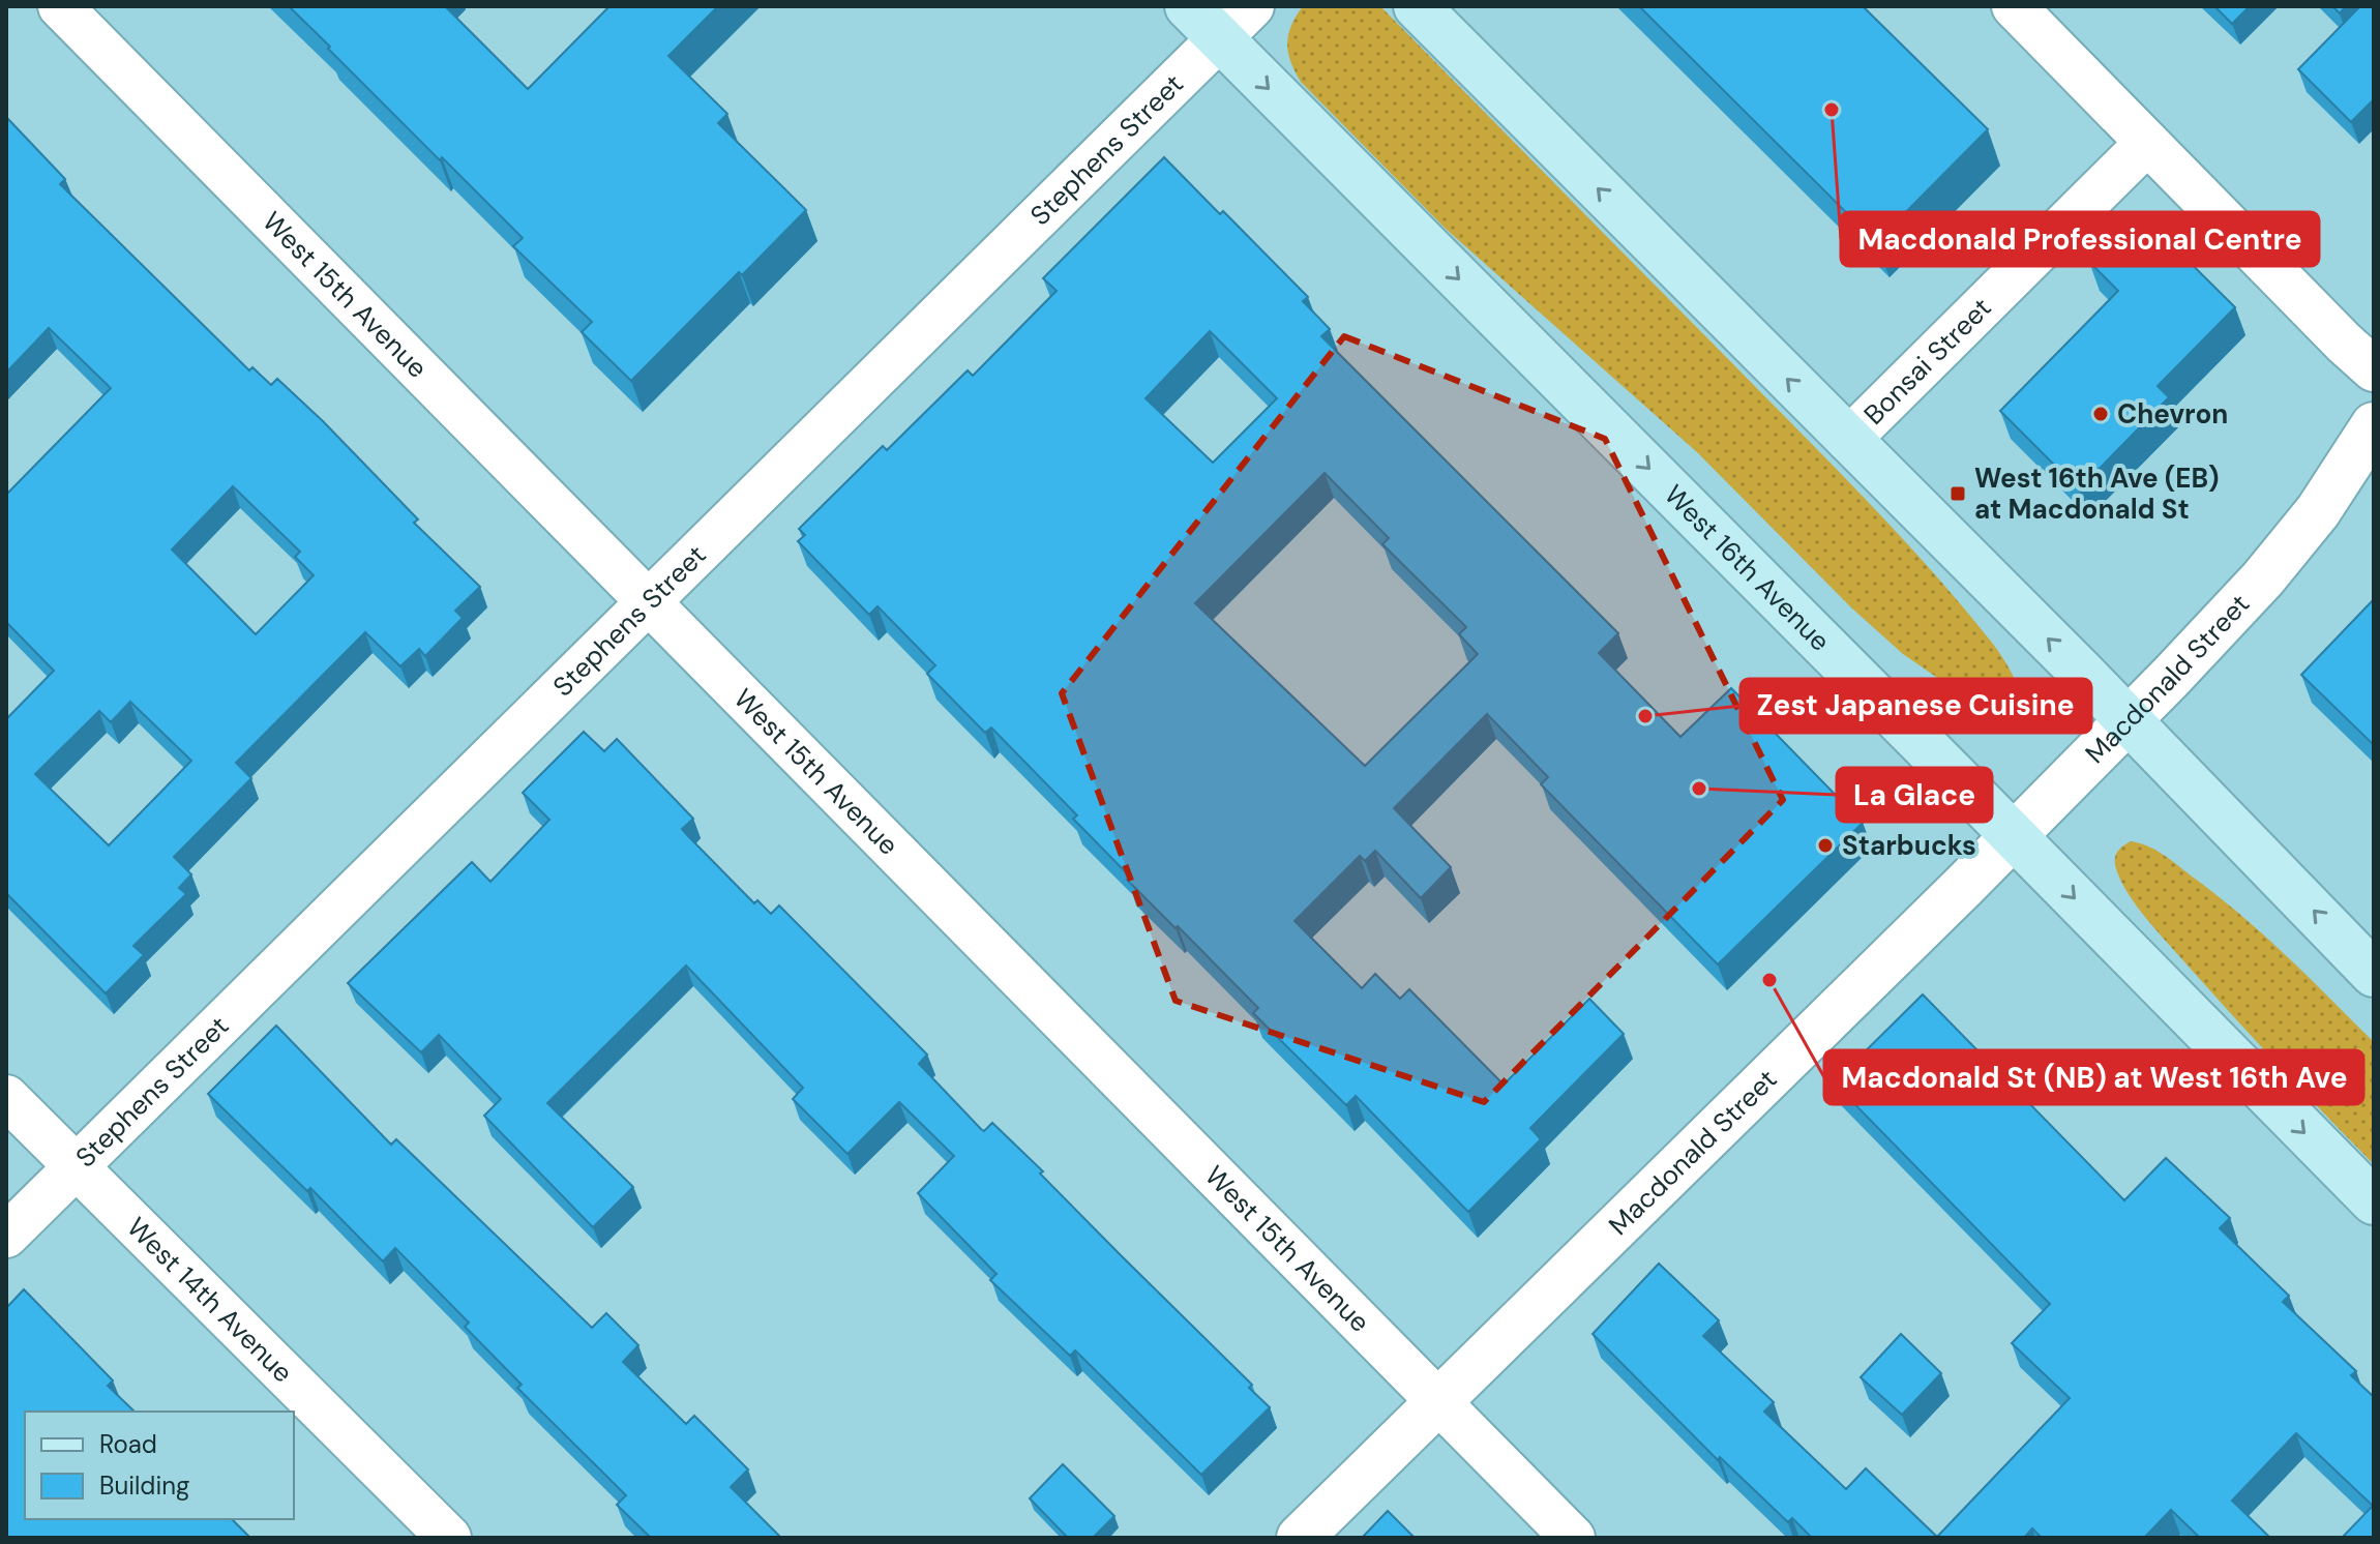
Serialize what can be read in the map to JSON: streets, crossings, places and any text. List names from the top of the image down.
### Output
{
  "streets": {
    "main road": ["West 16th Avenue"],
    "street": [
      "Stephens Street",
      "West 15th Avenue",
      "Bonsai Street",
      "Macdonald Street",
      "West 14th Avenue"
    ]
  },
  "crossings": [
    ["Stephens Street", "West 15th Avenue"],
    ["Stephens Street", "West 16th Avenue"],
    ["Stephens Street", "West 14th Avenue"],
    ["West 15th Avenue", "Macdonald Street"],
    ["West 16th Avenue", "Macdonald Street"]
  ],
  "places": {
    "other": [
      "Macdonald Professional Centre",
      "Chevron",
      "Zest Japanese Cuisine",
      "La Glace",
      "Starbucks",
      "Macdonald St (NB) at West 16th Ave"
    ],
    "transit": ["West 16th Ave (EB) at Macdonald St"]
  },
  "legend": ["Road", "Building"]
}
